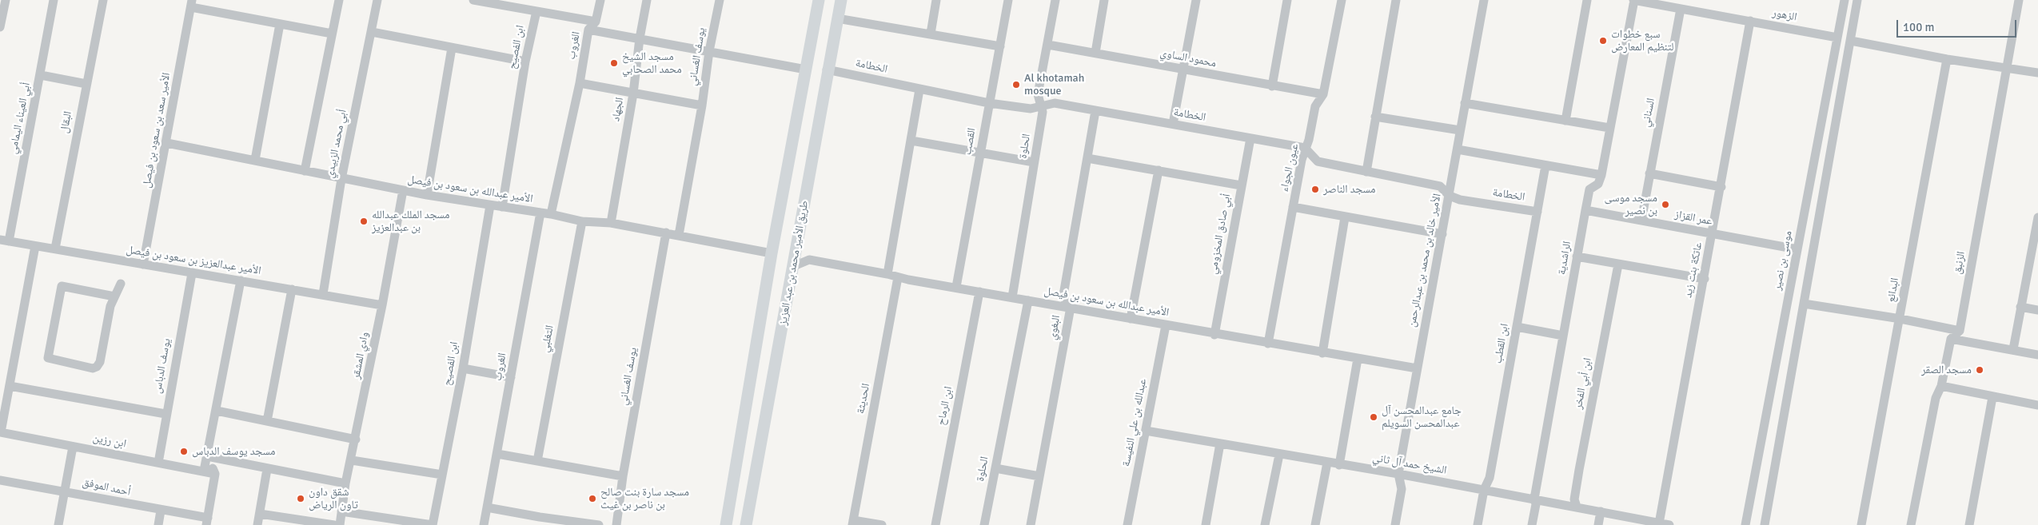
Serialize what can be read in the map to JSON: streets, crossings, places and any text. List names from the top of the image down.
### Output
{
  "streets": {
    "main road": ["طريق الأمير محمد بن عبد العزيز"],
    "street": [
      "الزهور",
      "الغروب",
      "ابن الفصيح",
      "يوسف الغساني",
      "محمود الساوي",
      "الخطامة",
      "الجهاد",
      "السناني",
      "أبي العيناء اليمامي",
      "البقال",
      "الأمير سعد بن سعود بن فيصل",
      "القصب",
      "أبي محمد الزبيدي",
      "الحلوة",
      "عيون الجواء",
      "الأمير عبدالله بن سعود بن فيصل",
      "عمر القزاز",
      "أبي صادق المخزومي",
      "الراشدية",
      "الأمير عبدالعزيز بن سعود بن فيصل",
      "الأمير خالد بن محمد بن عبدالرحمن",
      "موسى بن نصير",
      "الزنبق",
      "عاتكة بنت زيد",
      "البدائع",
      "البغوي",
      "التغلبي",
      "ابن القطب",
      "وادي المشقر",
      "يوسف الدباس",
      "ابن أبي الفخر",
      "الحديثة",
      "ابن الرماح",
      "عبدالله بن علي النفيسة",
      "ابن رزين",
      "الشيخ حمد آل ثاني",
      "أحمد الموفق"
    ]
  },
  "crossings": [
    ["الزهور", "السناني"],
    ["الزهور", "الراشدية"],
    ["الزهور", "موسى بن نصير"],
    ["الزهور", "عاتكة بنت زيد"],
    ["الغروب", "الأمير عبدالله بن سعود بن فيصل"],
    ["ابن الفصيح", "الأمير عبدالله بن سعود بن فيصل"],
    ["يوسف الغساني", "الأمير عبدالله بن سعود بن فيصل"],
    ["محمود الساوي", "الحلوة"],
    ["محمود الساوي", "عيون الجواء"],
    ["الخطامة", "القصب"],
    ["الخطامة", "الحلوة"],
    ["الخطامة", "عيون الجواء"],
    ["الخطامة", "أبي صادق المخزومي"],
    ["الخطامة", "الأمير خالد بن محمد بن عبدالرحمن"],
    ["الخطامة", "طريق الأمير محمد بن عبد العزيز"],
    ["الخطامة", "البغوي"],
    ["الخطامة", "ابن القطب"],
    ["الجهاد", "الأمير عبدالله بن سعود بن فيصل"],
    ["السناني", "عمر القزاز"],
    ["أبي العيناء اليمامي", "الأمير عبدالعزيز بن سعود بن فيصل"],
    ["البقال", "الأمير عبدالعزيز بن سعود بن فيصل"],
    ["الأمير سعد بن سعود بن فيصل", "الأمير عبدالله بن سعود بن فيصل"],
    ["الأمير سعد بن سعود بن فيصل", "الأمير عبدالعزيز بن سعود بن فيصل"],
    ["القصب", "الأمير عبدالله بن سعود بن فيصل"],
    ["أبي محمد الزبيدي", "الأمير عبدالله بن سعود بن فيصل"],
    ["أبي محمد الزبيدي", "الأمير عبدالعزيز بن سعود بن فيصل"],
    ["الحلوة", "الأمير عبدالله بن سعود بن فيصل"],
    ["عيون الجواء", "الأمير عبدالله بن سعود بن فيصل"],
    ["الأمير عبدالله بن سعود بن فيصل", "أبي صادق المخزومي"],
    ["الأمير عبدالله بن سعود بن فيصل", "الأمير خالد بن محمد بن عبدالرحمن"],
    ["الأمير عبدالله بن سعود بن فيصل", "طريق الأمير محمد بن عبد العزيز"],
    ["الأمير عبدالله بن سعود بن فيصل", "البغوي"],
    ["الأمير عبدالله بن سعود بن فيصل", "التغلبي"],
    ["الأمير عبدالله بن سعود بن فيصل", "وادي المشقر"],
    ["الأمير عبدالله بن سعود بن فيصل", "الحديثة"],
    ["الأمير عبدالله بن سعود بن فيصل", "ابن الرماح"],
    ["الأمير عبدالله بن سعود بن فيصل", "عبدالله بن علي النفيسة"],
    ["عمر القزاز", "الراشدية"],
    ["عمر القزاز", "موسى بن نصير"],
    ["عمر القزاز", "عاتكة بنت زيد"],
    ["الراشدية", "الشيخ حمد آل ثاني"],
    ["الأمير عبدالعزيز بن سعود بن فيصل", "وادي المشقر"],
    ["الأمير عبدالعزيز بن سعود بن فيصل", "يوسف الدباس"],
    ["الأمير خالد بن محمد بن عبدالرحمن", "الشيخ حمد آل ثاني"],
    ["عاتكة بنت زيد", "الشيخ حمد آل ثاني"],
    ["ابن القطب", "الشيخ حمد آل ثاني"],
    ["يوسف الدباس", "ابن رزين"],
    ["ابن أبي الفخر", "الشيخ حمد آل ثاني"],
    ["عبدالله بن علي النفيسة", "الشيخ حمد آل ثاني"]
  ],
  "places": [
    "سبع خطوات لتنظيم المعارض",
    "مسجد الشيخ محمد الصحابي",
    "Al khotamah mosque",
    "مسجد الناصر",
    "مسجد موسى بن نصير",
    "مسجد الملك عبدالله بن عبدالعزيز",
    "مسجد الصقر",
    "جامع عبدالمحسن آل عبدالمحسن السويلم",
    "مسجد يوسف الدباس",
    "شقق داون تاون الرياض",
    "مسجد سارة بنت صالح بن ناصر بن غيث"
  ],
  "scale_bar": "100 m"
}
